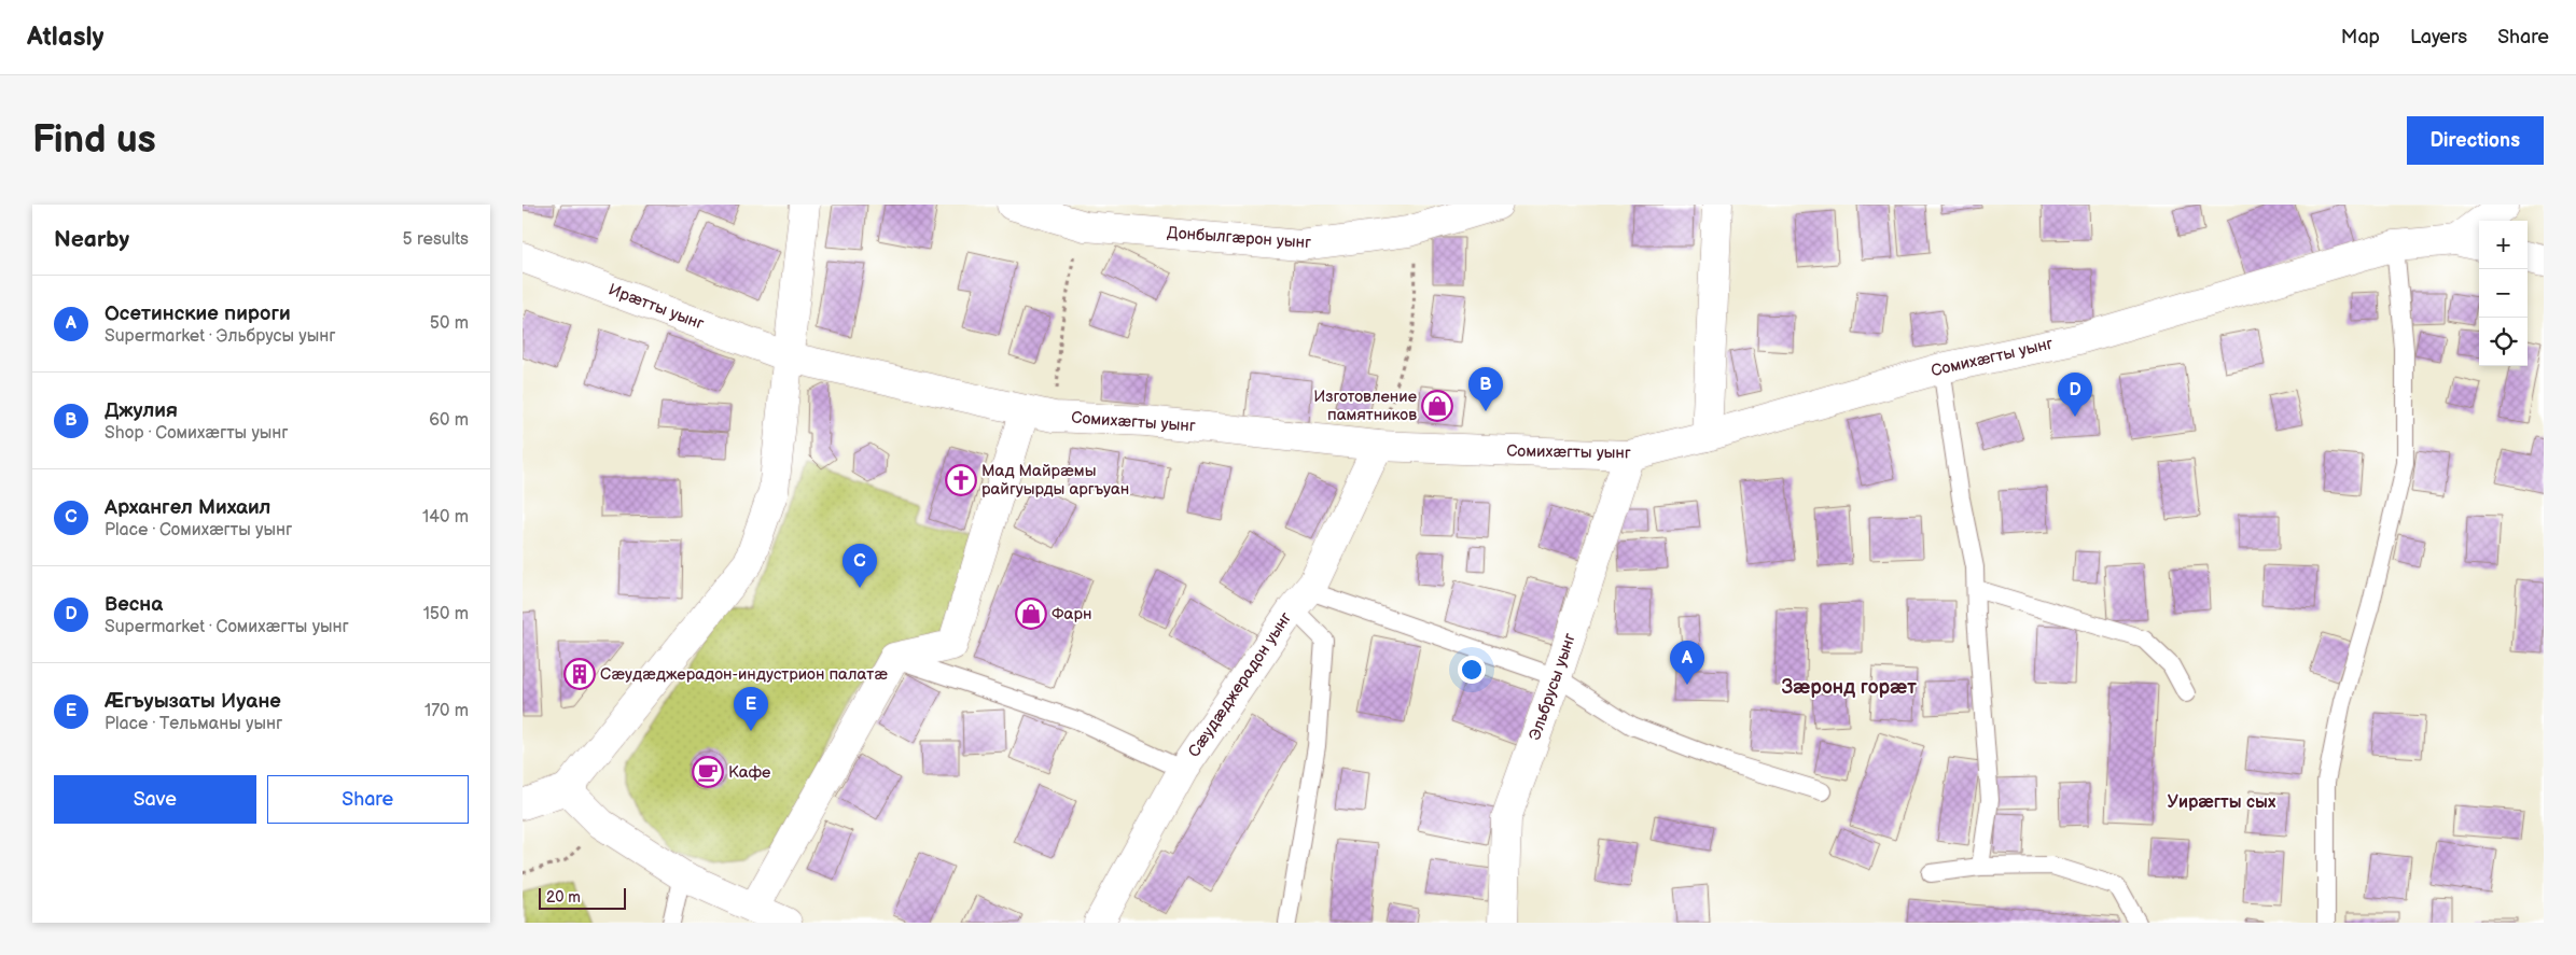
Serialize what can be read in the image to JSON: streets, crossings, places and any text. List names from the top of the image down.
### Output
{
  "streets": {
    "street": [
      "Донбылгæрон уынг",
      "Ирæтты уынг",
      "Сомихæгты уынг",
      "Сæудæджерадон уынг",
      "Эльбрусы уынг"
    ]
  },
  "crossings": [
    ["Ирæтты уынг", "Сомихæгты уынг"],
    ["Сомихæгты уынг", "Сæудæджерадон уынг"],
    ["Сомихæгты уынг", "Эльбрусы уынг"]
  ],
  "districts": ["Зæронд горæт", "Уирæгты сых"],
  "places": {
    "shop": ["Изготовление памятников", "Фарн"],
    "church": ["Мад Майрæмы райгуырды аргъуан"],
    "building": ["Сæудæджерадон-индустрион палатæ"],
    "cafe": ["Кафе"]
  },
  "scale_bar": "20 m",
  "page": {
    "header": "Atlasly",
    "nav": ["Map", "Layers", "Share"],
    "buttons": [
      "Directions",
      ["Save", "Share"]
    ],
    "title": "Find us",
    "heading": ["Nearby", "5 results"],
    "map_buttons": ["+", "−"],
    "list": [
      {
        "mark": "A",
        "name": "Осетинские пироги",
        "note": "Supermarket · Эльбрусы уынг",
        "value": "50 m"
      },
      {
        "mark": "B",
        "name": "Джулия",
        "note": "Shop · Сомихæгты уынг",
        "value": "60 m"
      },
      {
        "mark": "C",
        "name": "Архангел Михаил",
        "note": "Place · Сомихæгты уынг",
        "value": "140 m"
      },
      {
        "mark": "D",
        "name": "Весна",
        "note": "Supermarket · Сомихæгты уынг",
        "value": "150 m"
      },
      {
        "mark": "E",
        "name": "Æгъуызаты Иуане",
        "note": "Place · Тельманы уынг",
        "value": "170 m"
      }
    ],
    "pins": [
      "B",
      "D",
      "C",
      "A",
      "E"
    ],
    "scale": "20 m"
  }
}
